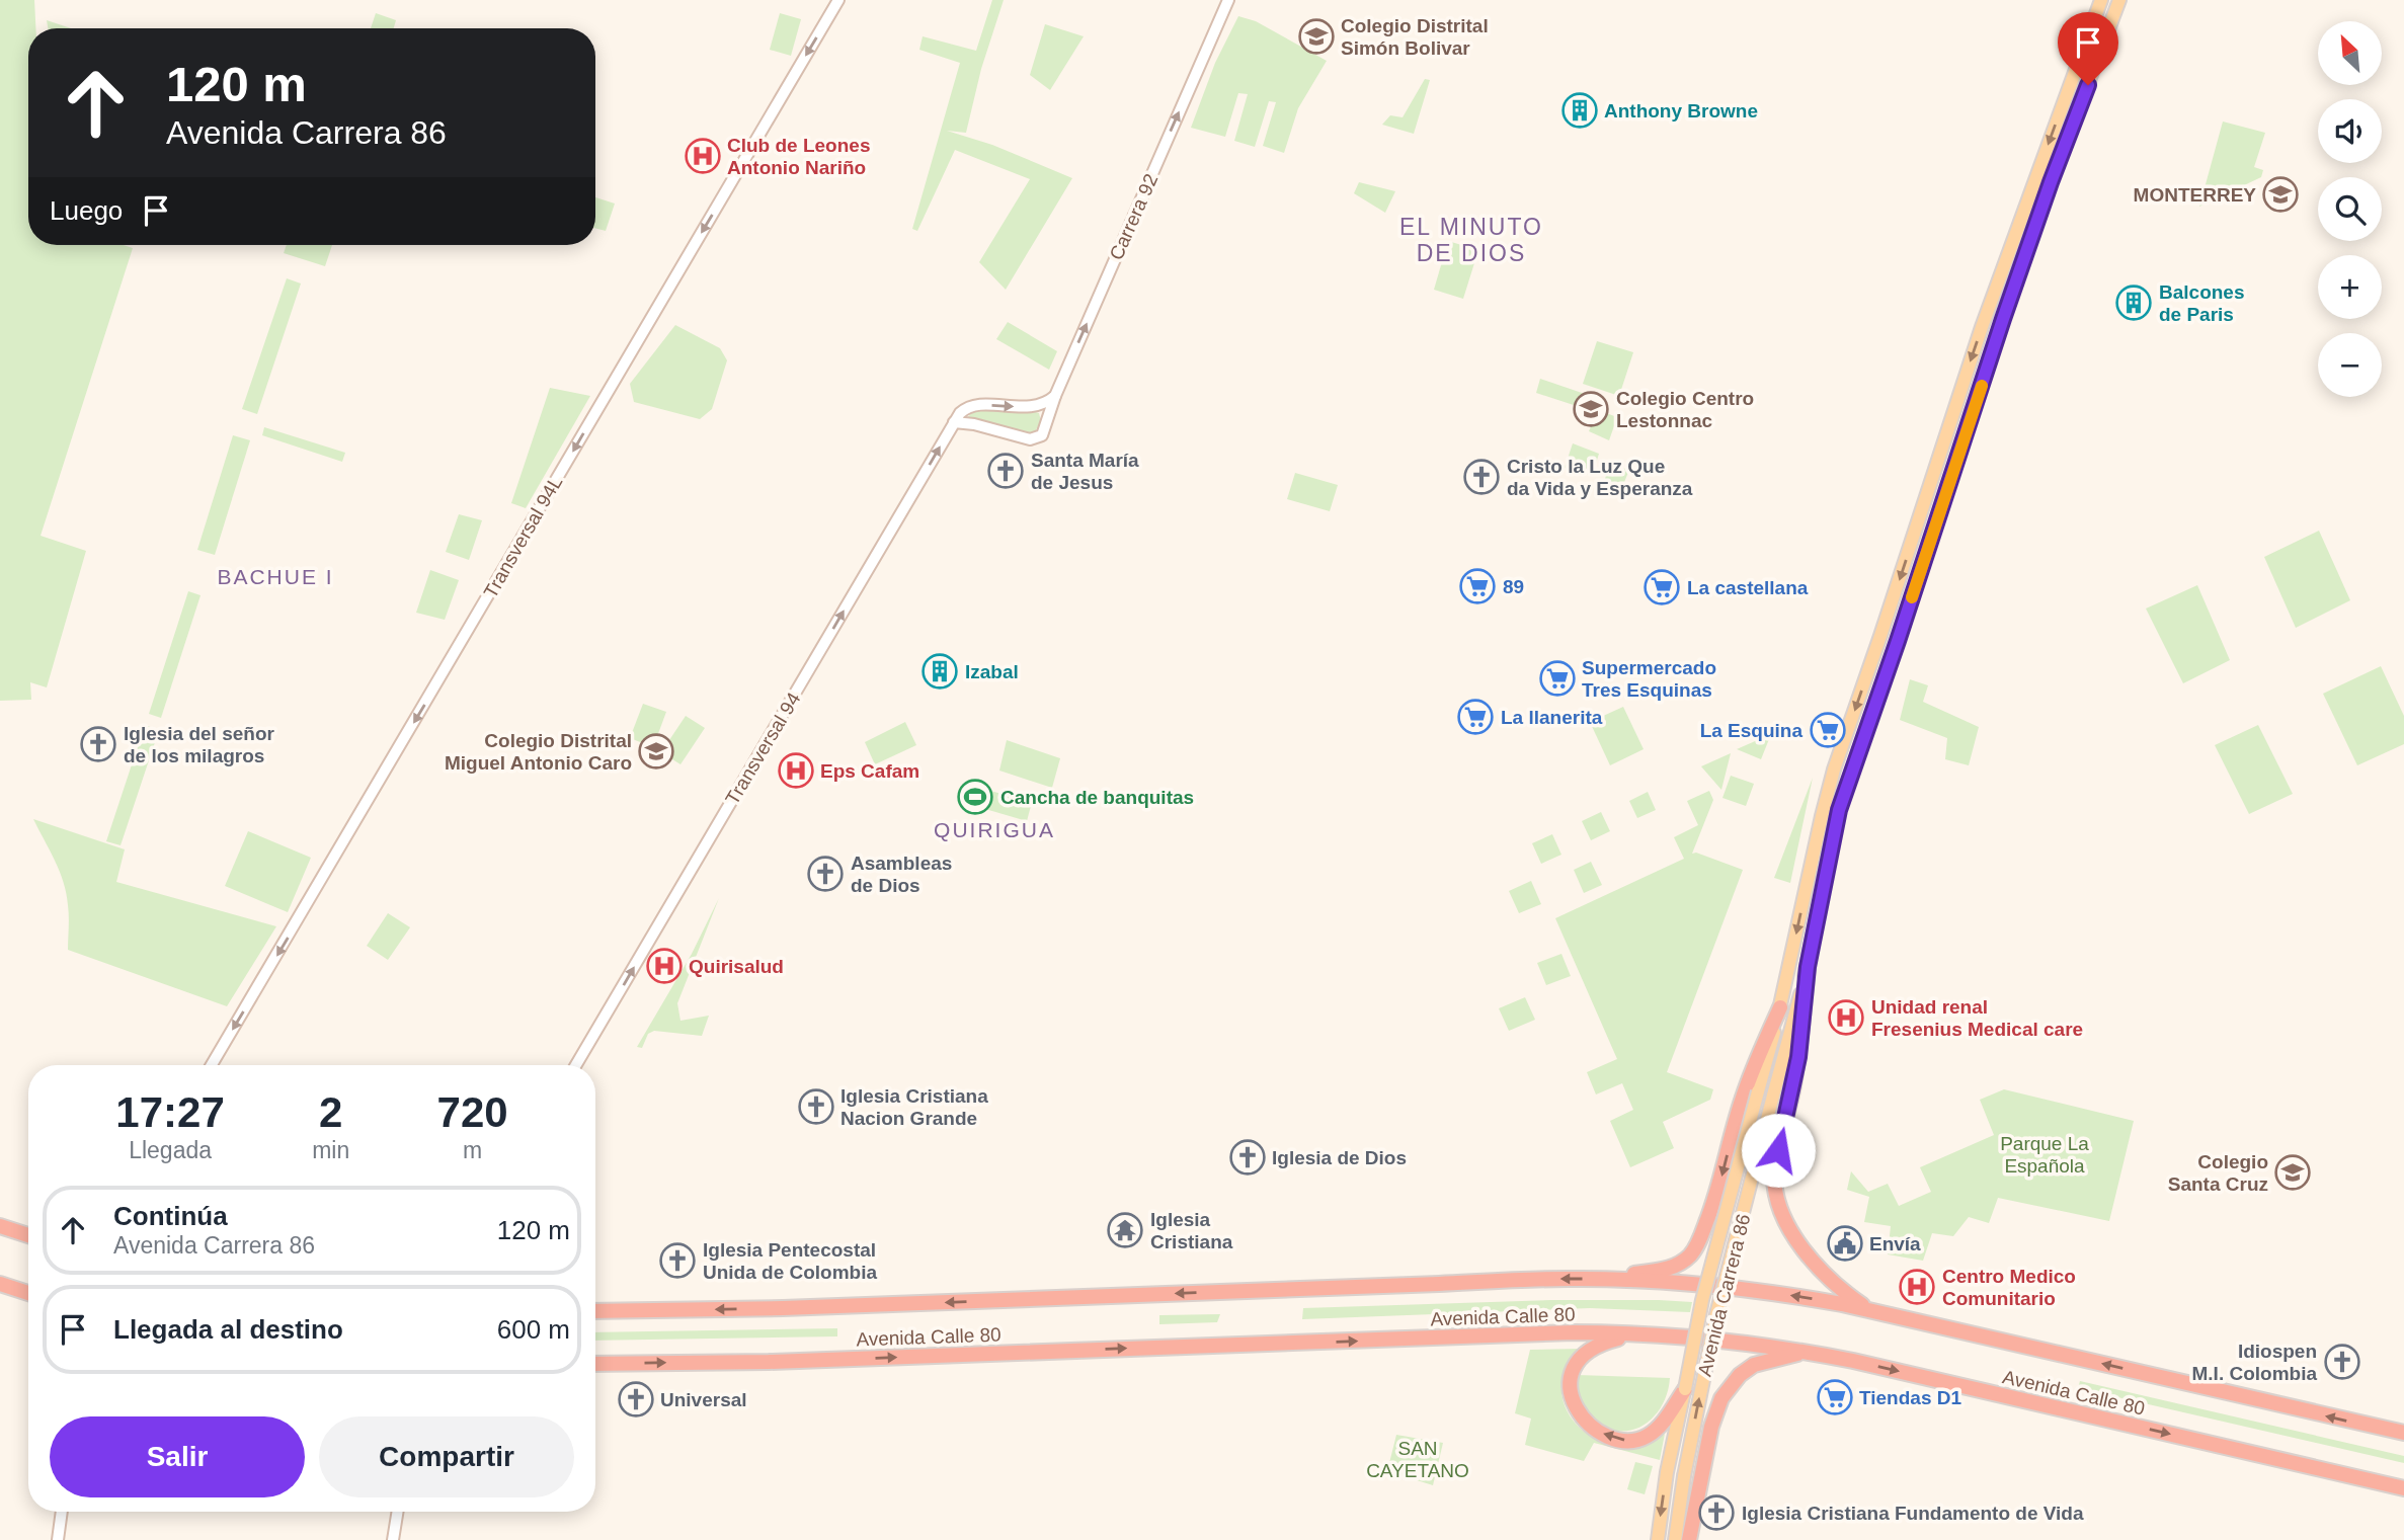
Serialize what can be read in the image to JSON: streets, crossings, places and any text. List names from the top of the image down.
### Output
{
  "streets": {
    "highway": ["Avenida Calle 80"],
    "main road": [
      "Carrera 92",
      "Transversal 94L",
      "Transversal 94",
      "Avenida Carrera 86"
    ]
  },
  "crossings": [
    ["Carrera 92", "Transversal 94"]
  ],
  "one_way": ["Carrera 92", "Transversal 94L", "Transversal 94"],
  "districts": ["EL MINUTO DE DIOS", "BACHUE I", "QUIRIGUA"],
  "parks": ["Parque La Española", "SAN CAYETANO"],
  "places": {
    "school or university": [
      "Colegio Distrital Simón Bolivar",
      "MONTERREY",
      "Colegio Centro Lestonnac",
      "Colegio Distrital Miguel Antonio Caro",
      "Colegio Santa Cruz"
    ],
    "building": ["Anthony Browne", "Balcones de Paris", "Izabal"],
    "hospital": [
      "Club de Leones Antonio Nariño",
      "Eps Cafam",
      "Quirisalud",
      "Unidad renal Fresenius Medical care",
      "Centro Medico Comunitario"
    ],
    "church": [
      "Santa María de Jesus",
      "Cristo la Luz Que da Vida y Esperanza",
      "Iglesia del señor de los milagros",
      "Asambleas de Dios",
      "Iglesia Cristiana Nacion Grande",
      "Iglesia de Dios",
      "Iglesia Pentecostal Unida de Colombia",
      "Idiospen M.I. Colombia",
      "Universal",
      "Iglesia Cristiana Fundamento de Vida"
    ],
    "supermarket": [
      "89",
      "La castellana",
      "Supermercado Tres Esquinas",
      "La llanerita",
      "La Esquina",
      "Tiendas D1"
    ],
    "sports": ["Cancha de banquitas"],
    "temple": ["Iglesia Cristiana"],
    "public building": ["Envía"]
  },
  "north": "top left",
  "page": {
    "map_buttons": ["+", "−"],
    "turn": ["120 m", "Avenida Carrera 86"],
    "then": "Luego",
    "eta": [
      "17:27",
      "Llegada",
      "2",
      "min",
      "720",
      "m"
    ],
    "list": [
      {
        "name": "Continúa",
        "note": "Avenida Carrera 86",
        "value": "120 m"
      },
      {
        "name": "Llegada al destino",
        "value": "600 m"
      }
    ],
    "buttons": ["Salir", "Compartir"]
  }
}
